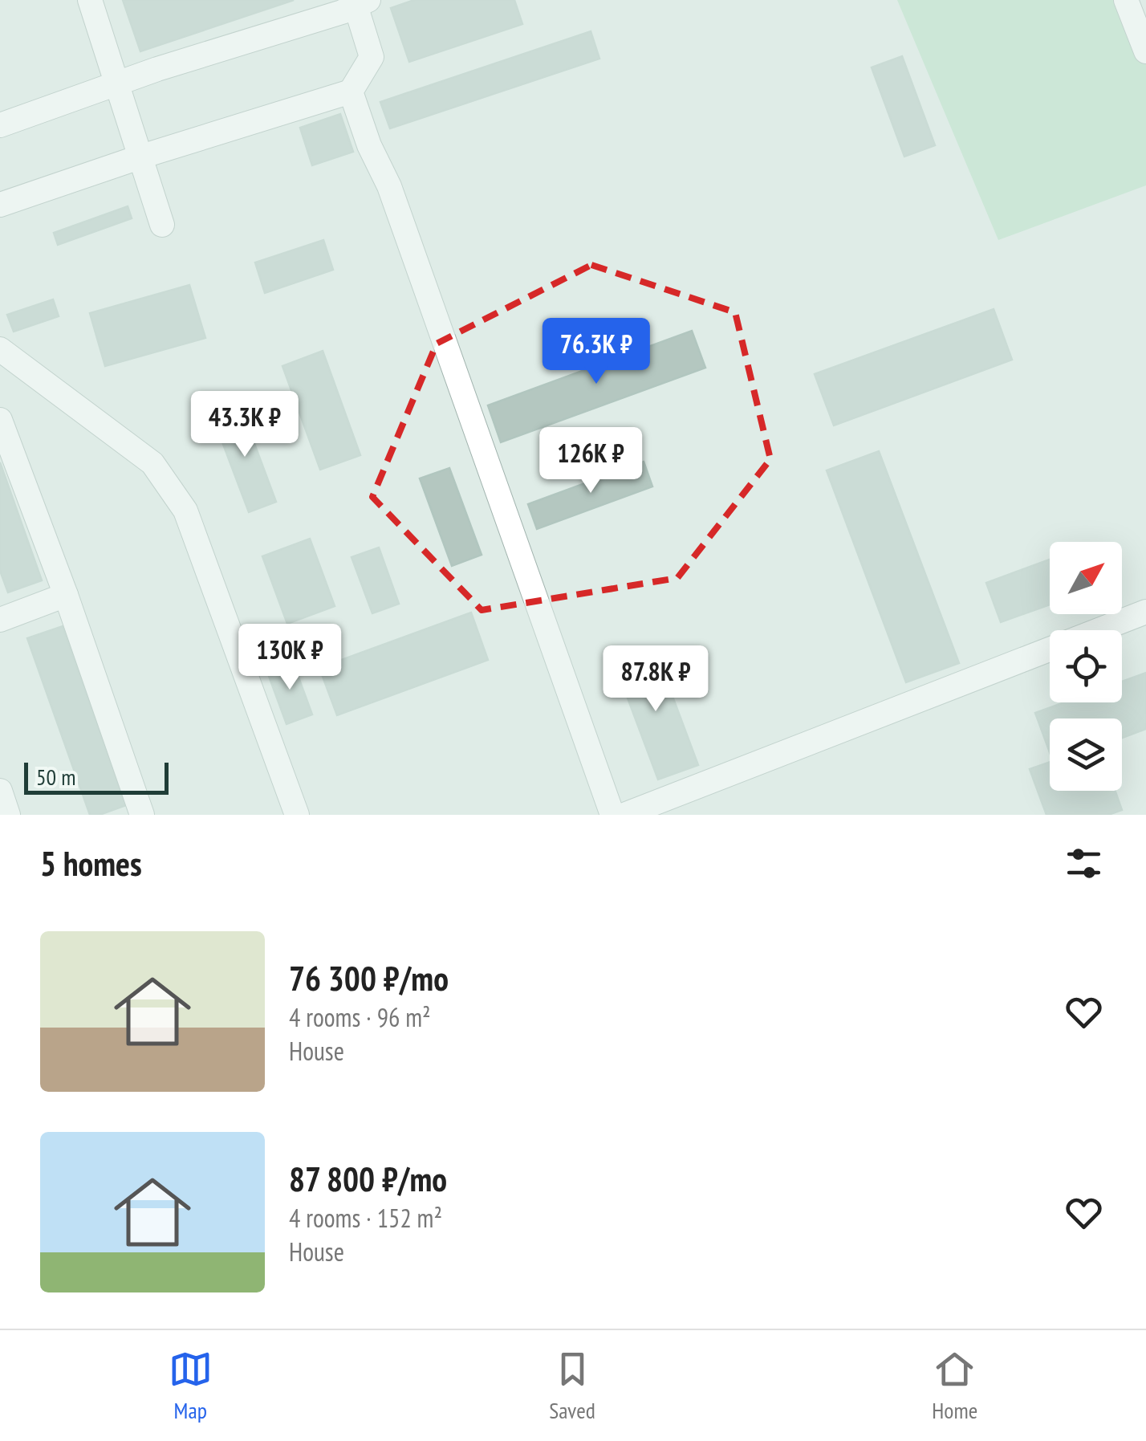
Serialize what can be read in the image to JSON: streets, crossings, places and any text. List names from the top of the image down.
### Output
{
  "scale_bar": "50 m",
  "north": "top right",
  "page": {
    "price": [
      "76.3K ₽",
      "43.3K ₽",
      "126K ₽",
      "130K ₽",
      "87.8K ₽"
    ],
    "scale": "50 m",
    "heading": "5 homes",
    "list": [
      {
        "name": "76 300 ₽/mo",
        "note": "4 rooms · 96 m² · House"
      },
      {
        "name": "87 800 ₽/mo",
        "note": "4 rooms · 152 m² · House"
      }
    ],
    "tabs": ["Map", "Saved", "Home"]
  }
}
